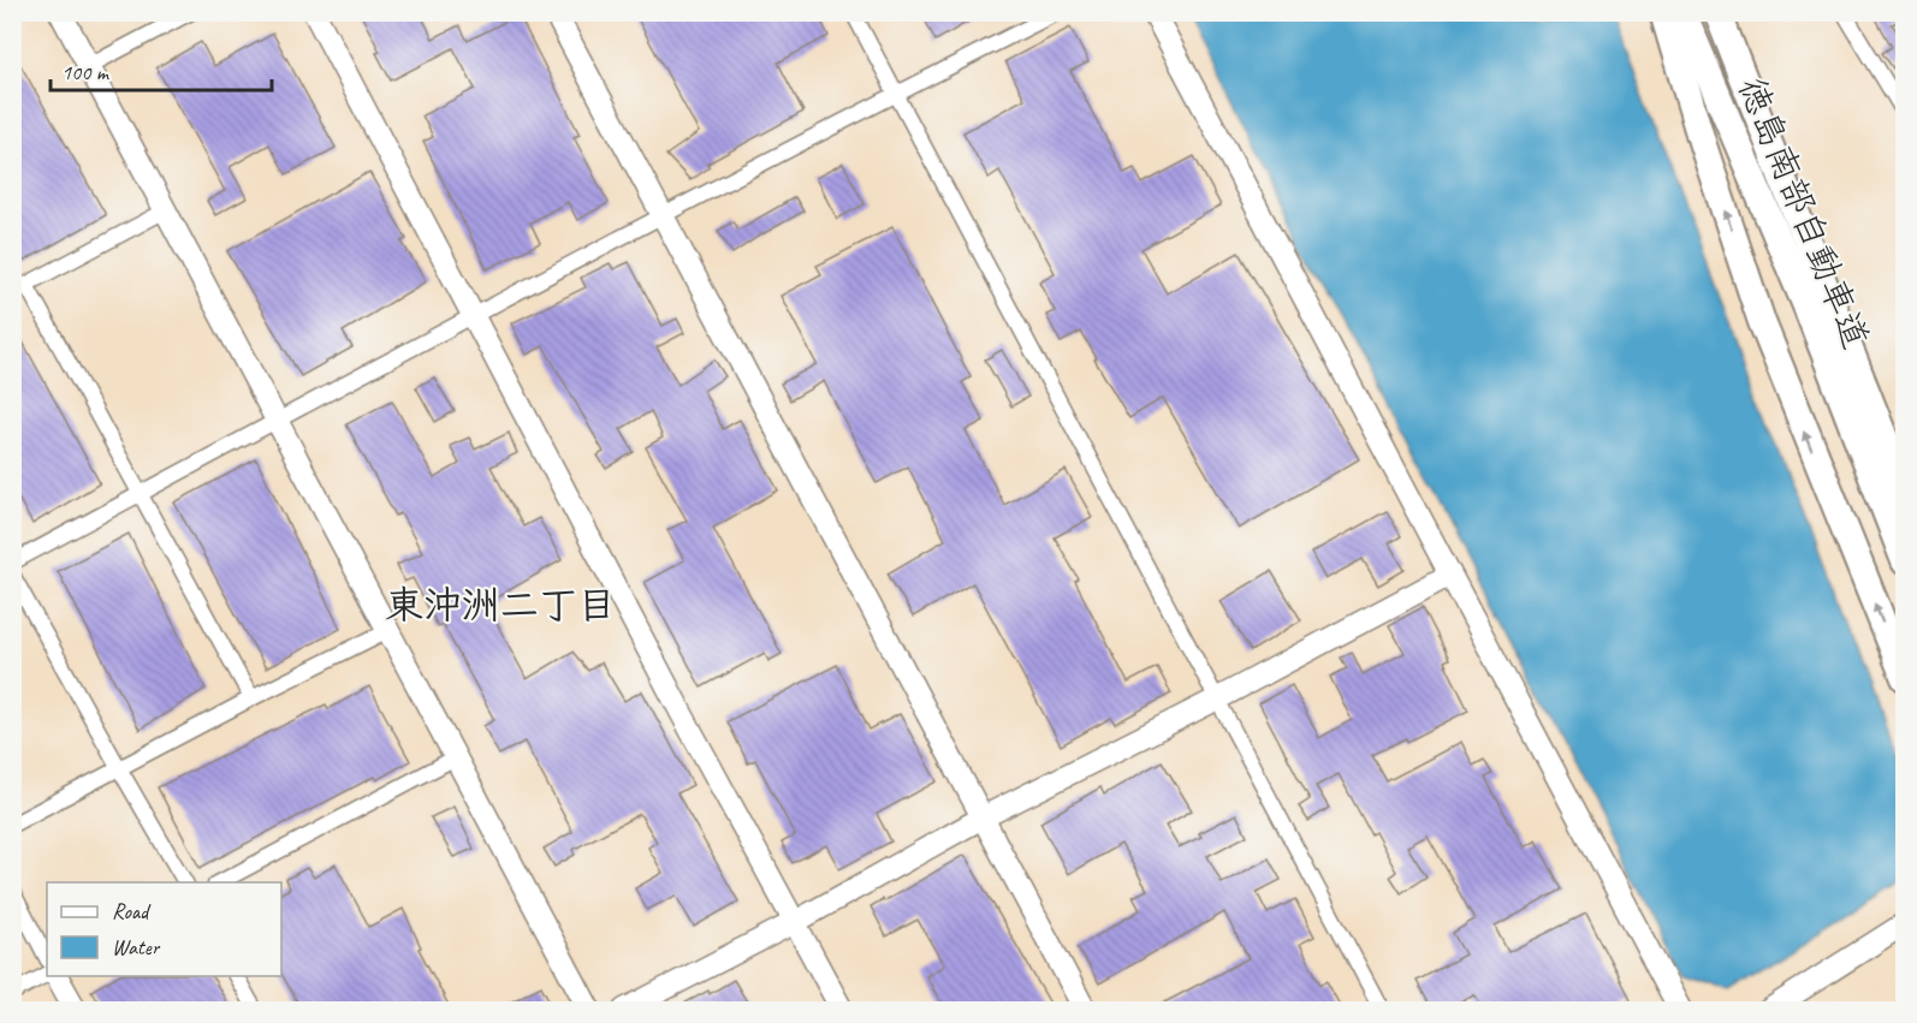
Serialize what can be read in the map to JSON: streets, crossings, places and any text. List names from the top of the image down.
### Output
{
  "streets": {
    "highway": ["徳島南部自動車道"]
  },
  "districts": ["東沖洲二丁目"],
  "legend": ["Road", "Water"],
  "scale_bar": "100 m"
}
